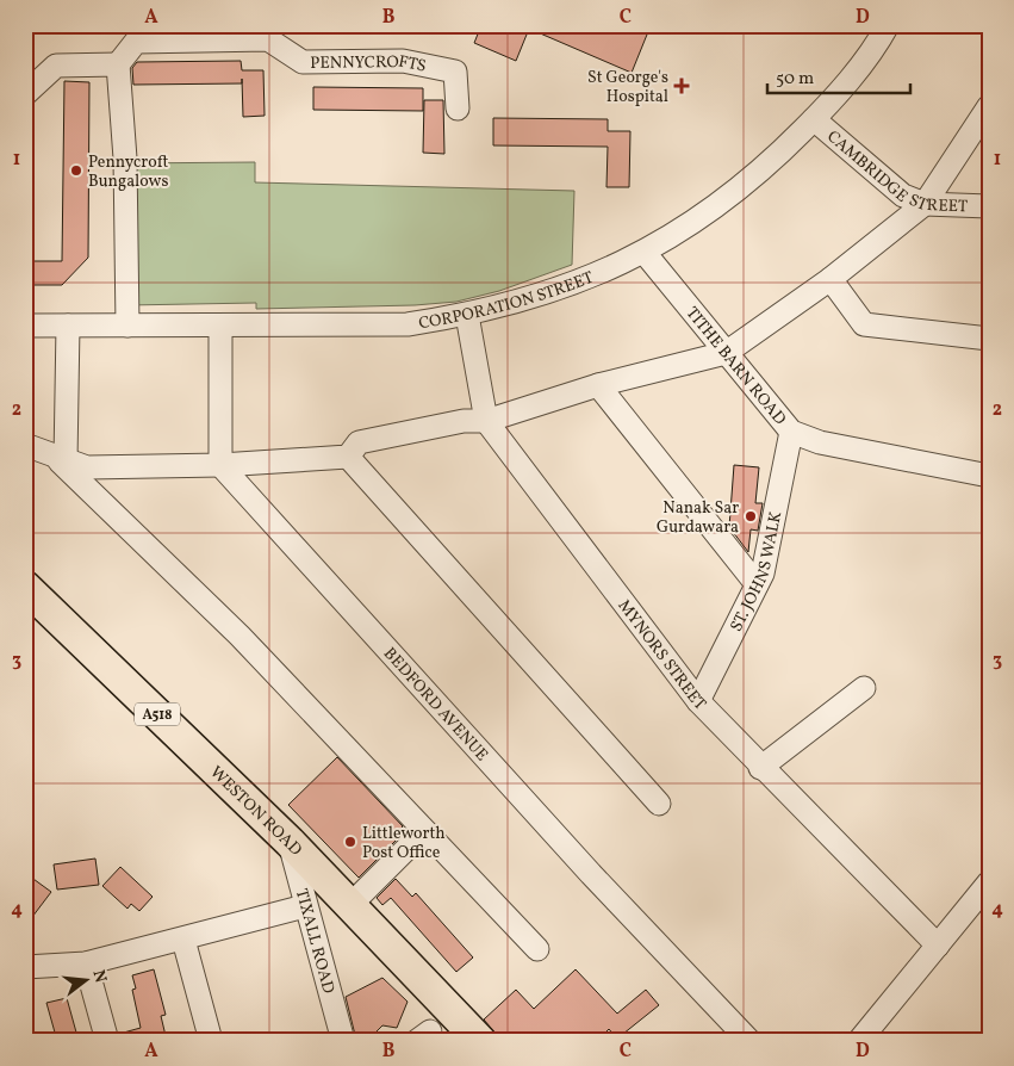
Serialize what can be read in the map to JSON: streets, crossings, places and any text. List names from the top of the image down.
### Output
{
  "streets": {
    "highway": ["A518", "WESTON ROAD"],
    "street": [
      "PENNYCROFTS",
      "CAMBRIDGE STREET",
      "CORPORATION STREET",
      "TITHE BARN ROAD",
      "ST. JOHNS WALK",
      "MYNORS STREET",
      "BEDFORD AVENUE",
      "TIXALL ROAD"
    ]
  },
  "crossings": [
    ["CAMBRIDGE STREET", "CORPORATION STREET"],
    ["CORPORATION STREET", "TITHE BARN ROAD"],
    ["CORPORATION STREET", "MYNORS STREET"],
    ["TITHE BARN ROAD", "ST. JOHNS WALK"],
    ["ST. JOHNS WALK", "MYNORS STREET"],
    ["WESTON ROAD", "TIXALL ROAD"]
  ],
  "places": {
    "health": ["St George's Hospital"],
    "other": ["Pennycroft Bungalows", "Nanak Sar Gurdawara", "Littleworth Post Office"]
  },
  "scale_bar": "50 m",
  "north": "right",
  "grid": {
    "columns": [
      "A",
      "B",
      "C",
      "D"
    ],
    "rows": [
      "1",
      "2",
      "3",
      "4"
    ]
  }
}
